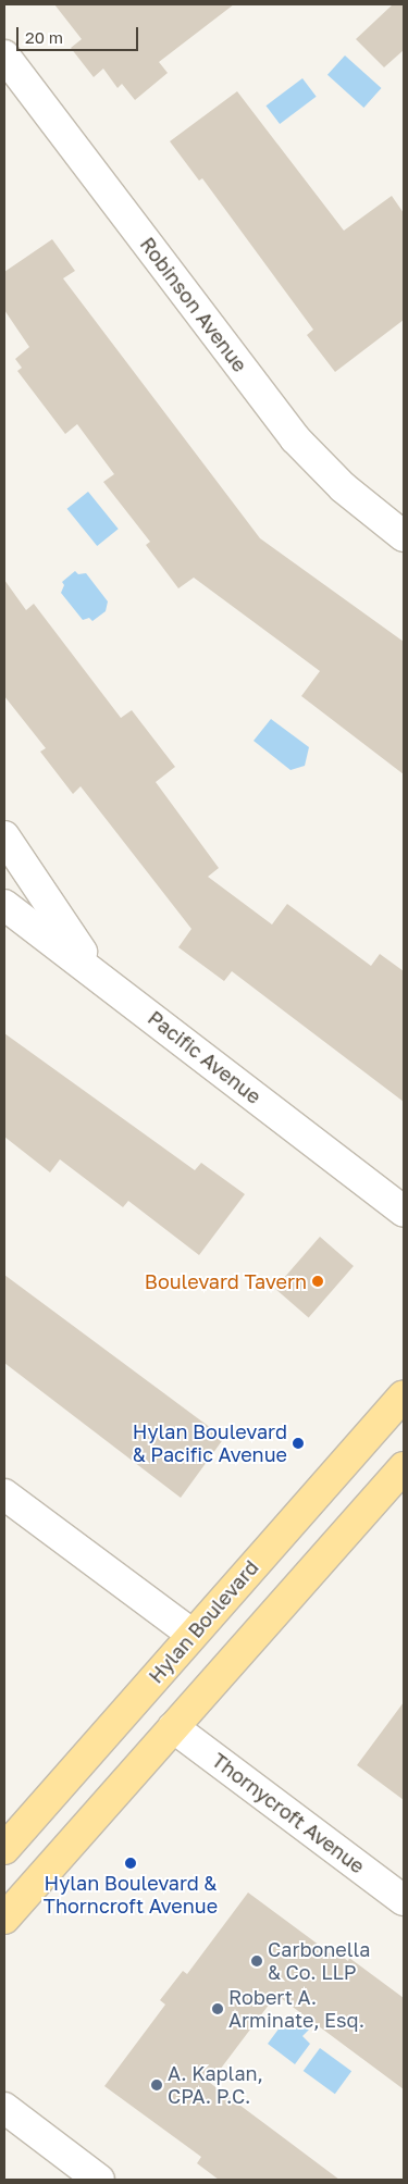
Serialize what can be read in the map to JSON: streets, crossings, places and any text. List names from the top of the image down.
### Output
{
  "streets": {
    "main road": ["Hylan Boulevard"],
    "street": ["Robinson Avenue", "Pacific Avenue", "Thornycroft Avenue"]
  },
  "places": [
    "Boulevard Tavern",
    "Hylan Boulevard & Pacific Avenue",
    "Hylan Boulevard & Thorncroft Avenue",
    "Carbonella & Co. LLP",
    "Robert A. Arminate, Esq.",
    "A. Kaplan, CPA. P.C."
  ],
  "scale_bar": "20 m"
}
